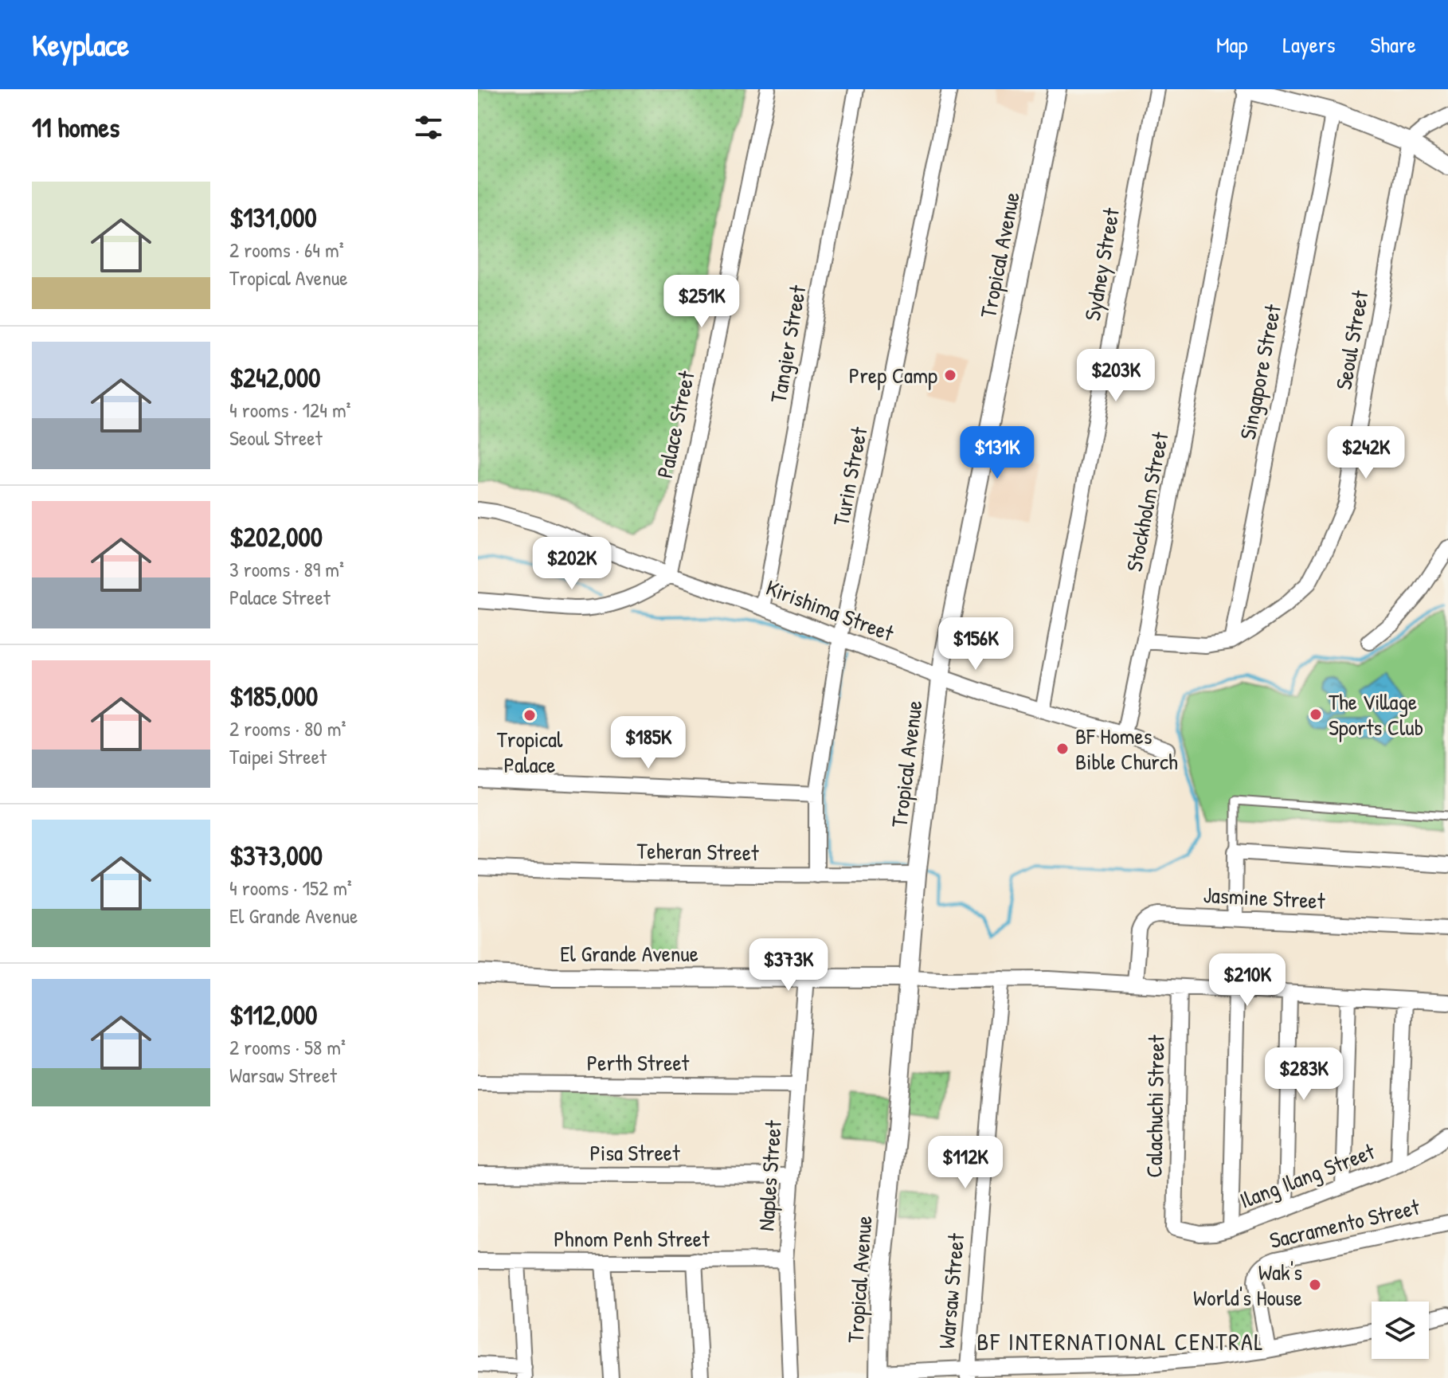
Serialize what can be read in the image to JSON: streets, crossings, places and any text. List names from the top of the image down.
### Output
{
  "streets": {
    "street": [
      "Tropical Avenue",
      "Sydney Street",
      "Seoul Street",
      "Tangier Street",
      "Singapore Street",
      "Palace Street",
      "Turin Street",
      "Stockholm Street",
      "Kirishima Street",
      "Teheran Street",
      "Jasmine Street",
      "El Grande Avenue",
      "Perth Street",
      "Calachuchi Street",
      "Pisa Street",
      "Naples Street",
      "Ilang Ilang Street",
      "Sacramento Street",
      "Phnom Penh Street",
      "Warsaw Street"
    ]
  },
  "crossings": [
    ["Tropical Avenue", "Kirishima Street"],
    ["Tropical Avenue", "Teheran Street"],
    ["Tropical Avenue", "El Grande Avenue"],
    ["Sydney Street", "Kirishima Street"],
    ["Seoul Street", "Singapore Street"],
    ["Seoul Street", "Stockholm Street"],
    ["Tangier Street", "Kirishima Street"],
    ["Palace Street", "Kirishima Street"],
    ["Turin Street", "Kirishima Street"],
    ["Turin Street", "Teheran Street"],
    ["Stockholm Street", "Kirishima Street"],
    ["Jasmine Street", "El Grande Avenue"],
    ["El Grande Avenue", "Calachuchi Street"],
    ["El Grande Avenue", "Naples Street"],
    ["El Grande Avenue", "Warsaw Street"],
    ["Perth Street", "Naples Street"],
    ["Calachuchi Street", "Ilang Ilang Street"],
    ["Pisa Street", "Naples Street"],
    ["Naples Street", "Phnom Penh Street"]
  ],
  "districts": ["BF INTERNATIONAL CENTRAL"],
  "places": [
    "Prep Camp",
    "The Village Sports Club",
    "Tropical Palace",
    "BF Homes Bible Church",
    "Wak's World's House"
  ],
  "page": {
    "header": "Keyplace",
    "nav": ["Map", "Layers", "Share"],
    "heading": "11 homes",
    "list": [
      {
        "name": "$131,000",
        "note": "2 rooms · 64 m² · Tropical Avenue"
      },
      {
        "name": "$242,000",
        "note": "4 rooms · 124 m² · Seoul Street"
      },
      {
        "name": "$202,000",
        "note": "3 rooms · 89 m² · Palace Street"
      },
      {
        "name": "$185,000",
        "note": "2 rooms · 80 m² · Taipei Street"
      },
      {
        "name": "$373,000",
        "note": "4 rooms · 152 m² · El Grande Avenue"
      },
      {
        "name": "$112,000",
        "note": "2 rooms · 58 m² · Warsaw Street"
      }
    ],
    "price": [
      "$251K",
      "$203K",
      "$131K",
      "$242K",
      "$202K",
      "$156K",
      "$185K",
      "$373K",
      "$210K",
      "$283K",
      "$112K"
    ]
  }
}
